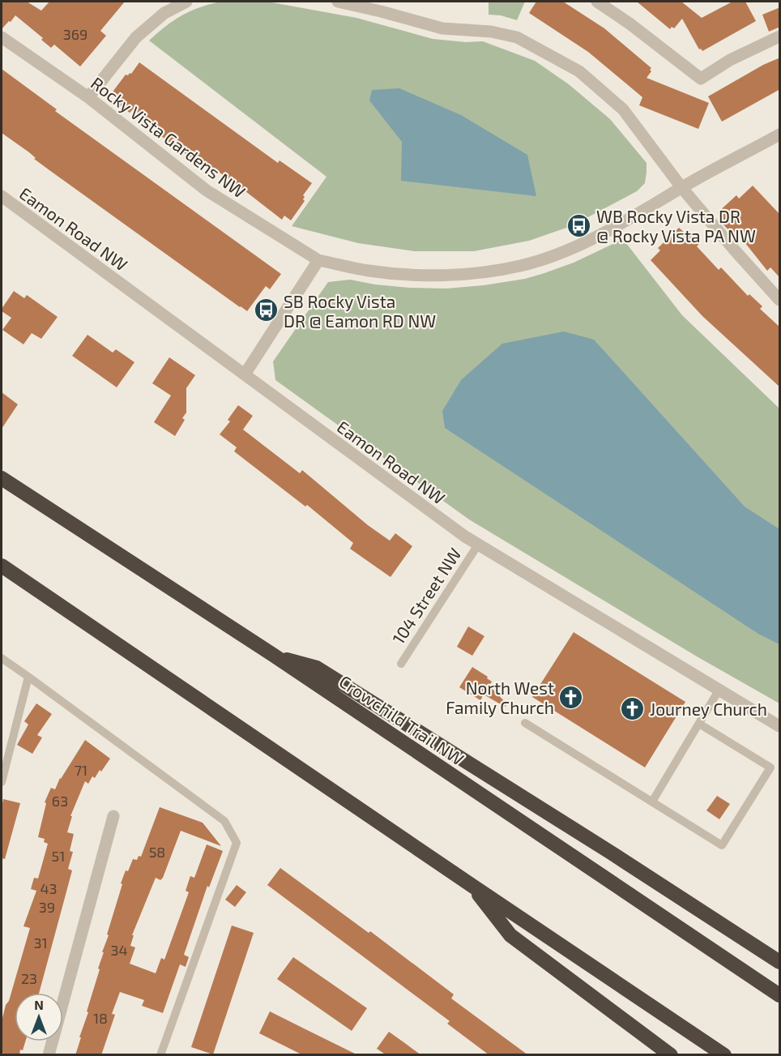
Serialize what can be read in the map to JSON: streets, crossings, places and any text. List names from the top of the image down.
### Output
{
  "streets": {
    "highway": ["Crowchild Trail NW"],
    "street": ["Rocky Vista Gardens NW", "Eamon Road NW"],
    "lane": ["104 Street NW"]
  },
  "crossings": [
    ["Eamon Road NW", "104 Street NW"]
  ],
  "places": {
    "bus stop": ["WB Rocky Vista DR @ Rocky Vista PA NW", "SB Rocky Vista DR @ Eamon RD NW"],
    "church": ["North West Family Church", "Journey Church"]
  },
  "house_numbers": [
    "369",
    "71",
    "63",
    "58",
    "51",
    "43",
    "39",
    "31",
    "34",
    "23",
    "18"
  ],
  "north": "top"
}
